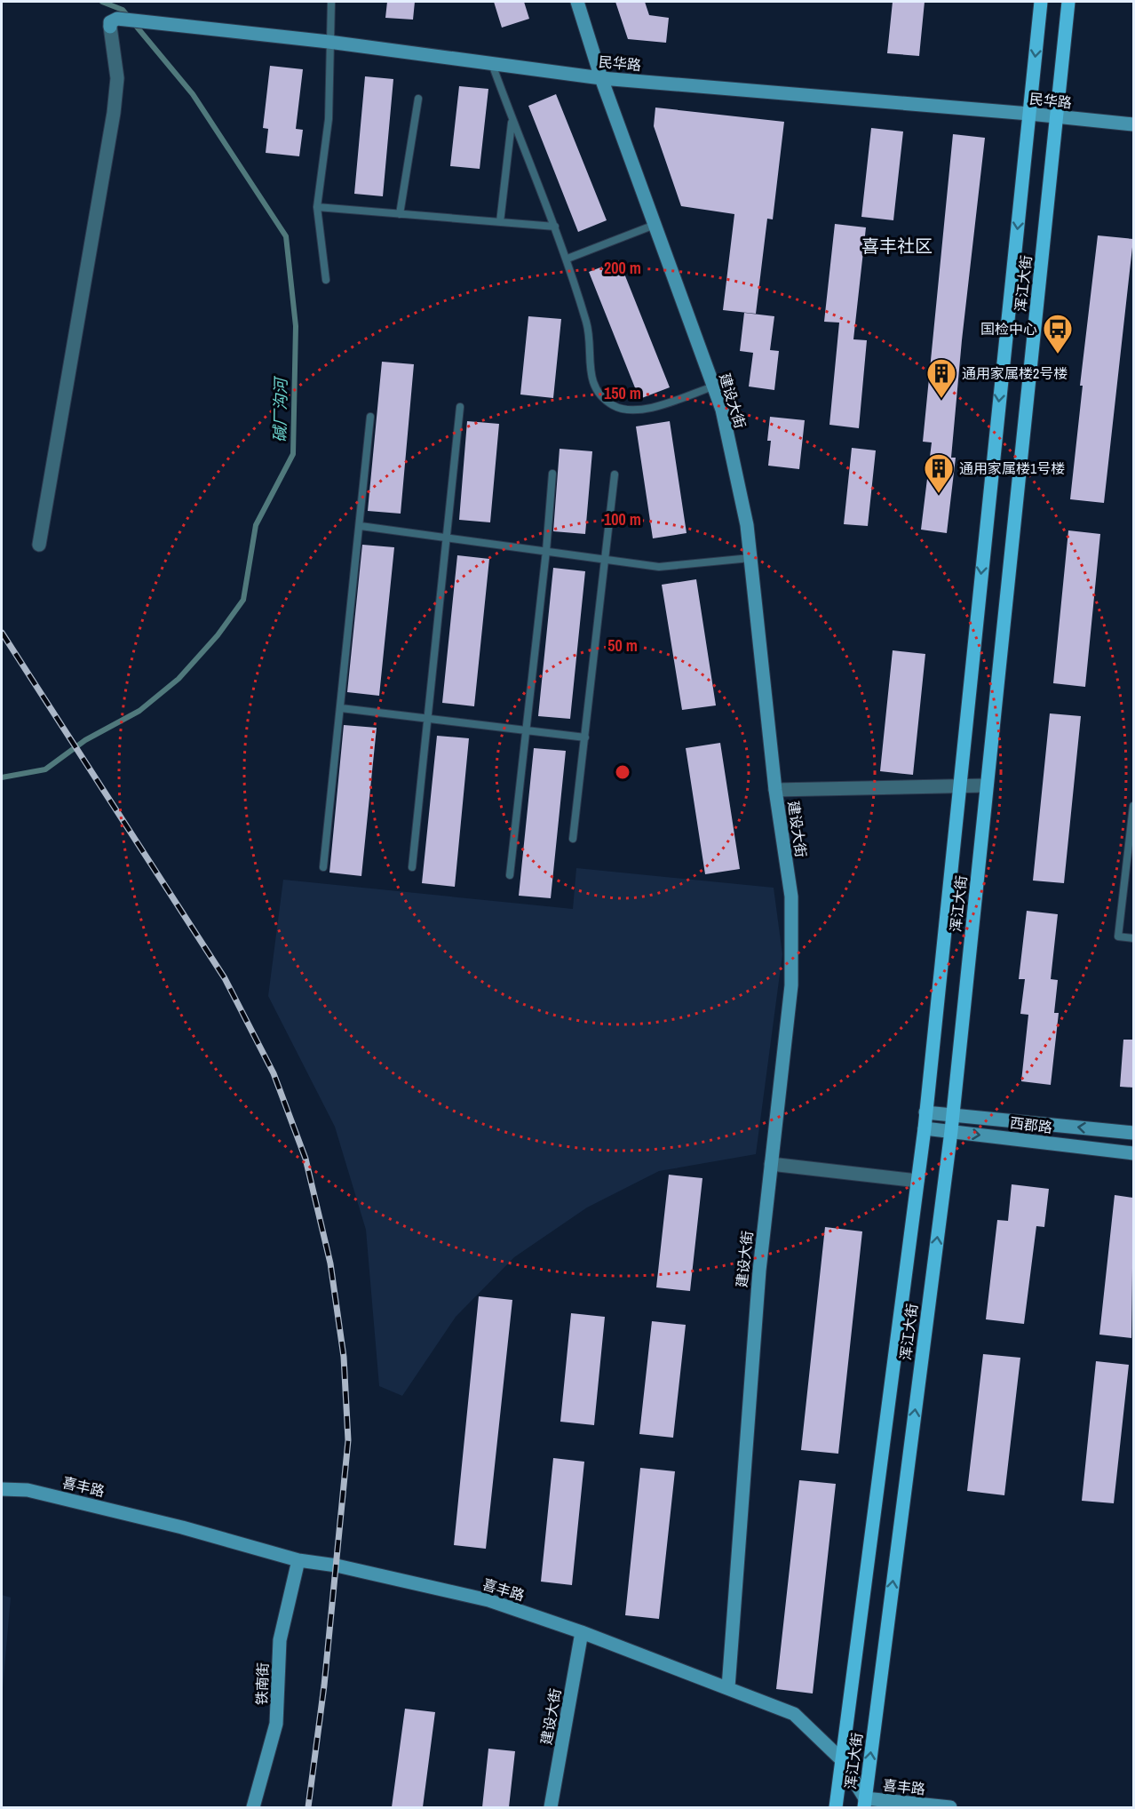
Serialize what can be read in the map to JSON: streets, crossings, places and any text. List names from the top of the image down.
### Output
{
  "streets": {
    "main road": ["浑江大街"],
    "street": [
      "民华路",
      "建设大街",
      "西郡路",
      "喜丰路",
      "铁南街"
    ]
  },
  "crossings": [
    ["民华路", "浑江大街"],
    ["民华路", "建设大街"],
    ["浑江大街", "西郡路"],
    ["浑江大街", "喜丰路"],
    ["建设大街", "喜丰路"],
    ["喜丰路", "铁南街"]
  ],
  "districts": ["喜丰社区"],
  "water": ["碱厂沟河"],
  "places": {
    "bus stop": ["国检中心"],
    "building": ["通用家属楼2号楼", "通用家属楼1号楼"]
  },
  "rings": [
    "200 m",
    "150 m",
    "100 m",
    "50 m"
  ]
}
